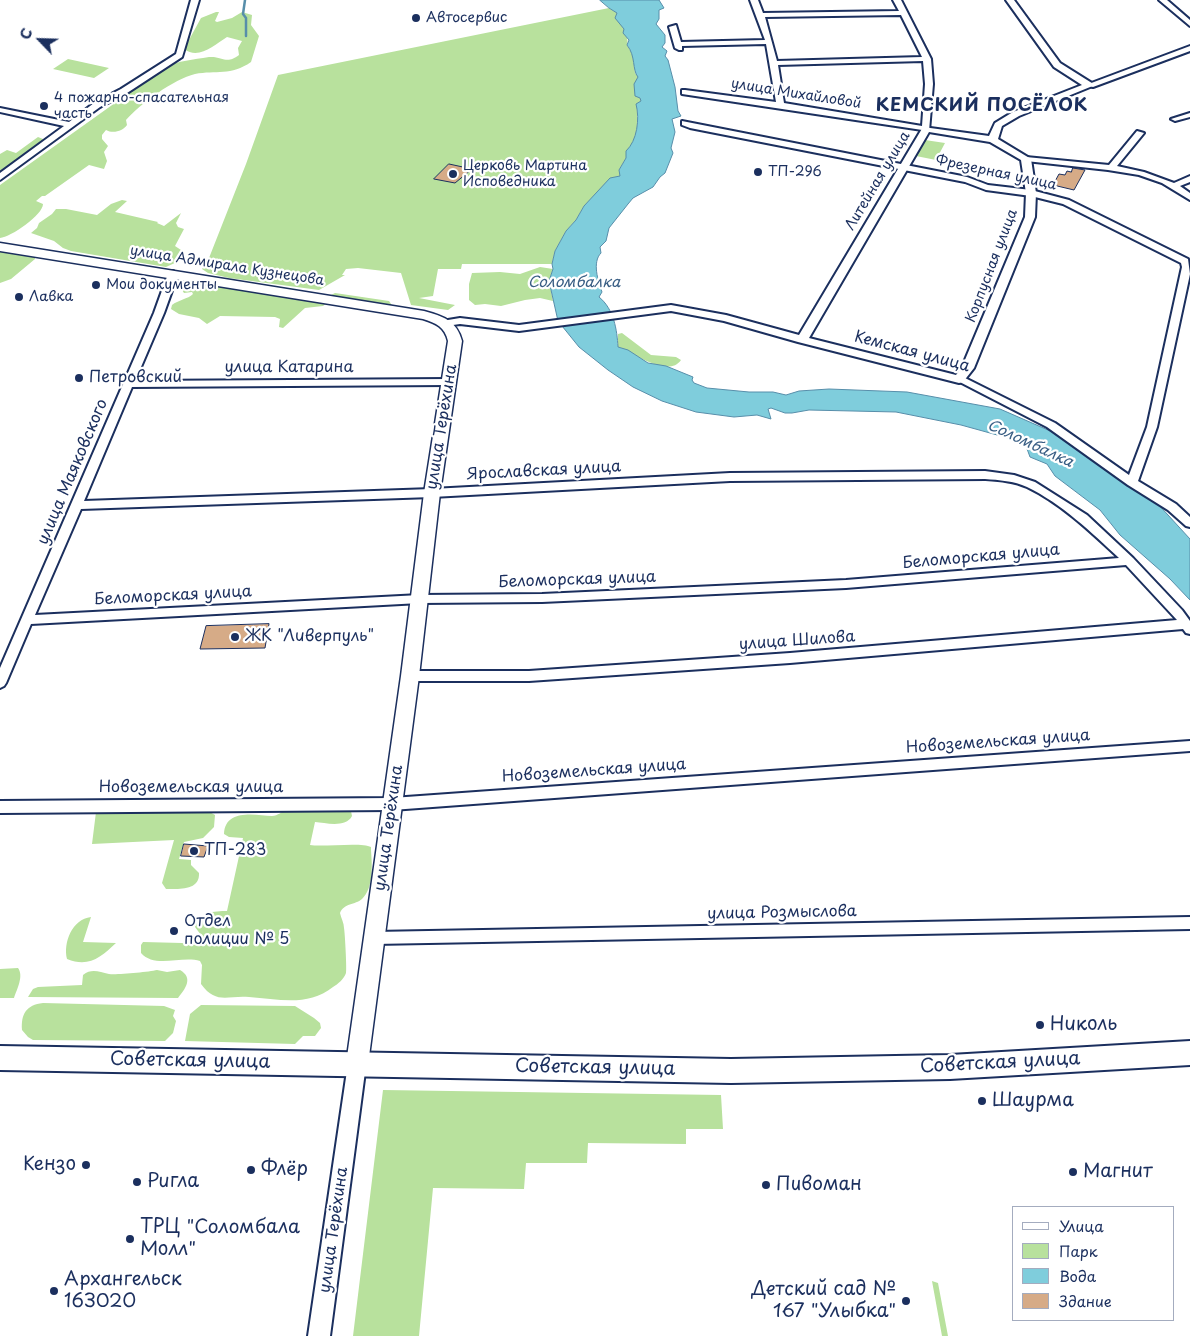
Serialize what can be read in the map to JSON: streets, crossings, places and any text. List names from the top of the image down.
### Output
{
  "streets": {
    "main road": ["улица Адмирала Кузнецова", "улица Терёхина", "Советская улица"],
    "street": [
      "улица Михайловой",
      "Фрезерная улица",
      "Литейная улица",
      "Корпусная улица",
      "Кемская улица",
      "улица Катарина",
      "Ярославская улица",
      "улица Маяковского",
      "Беломорская улица",
      "улица Шилова",
      "Новоземельская улица",
      "улица Розмыслова"
    ]
  },
  "crossings": [
    ["улица Михайловой", "Литейная улица"],
    ["улица Михайловой", "Корпусная улица"],
    ["Фрезерная улица", "Литейная улица"],
    ["Фрезерная улица", "Корпусная улица"],
    ["Фрезерная улица", "Кемская улица"],
    ["Литейная улица", "Кемская улица"],
    ["улица Адмирала Кузнецова", "Кемская улица"],
    ["улица Адмирала Кузнецова", "улица Терёхина"],
    ["улица Адмирала Кузнецова", "улица Маяковского"],
    ["Корпусная улица", "Кемская улица"],
    ["Кемская улица", "улица Терёхина"],
    ["улица Катарина", "улица Терёхина"],
    ["улица Катарина", "улица Маяковского"],
    ["улица Терёхина", "Ярославская улица"],
    ["улица Терёхина", "Беломорская улица"],
    ["улица Терёхина", "улица Шилова"],
    ["улица Терёхина", "Новоземельская улица"],
    ["улица Терёхина", "улица Розмыслова"],
    ["улица Терёхина", "Советская улица"],
    ["Ярославская улица", "улица Маяковского"],
    ["Ярославская улица", "Беломорская улица"],
    ["Ярославская улица", "улица Шилова"],
    ["улица Маяковского", "Беломорская улица"]
  ],
  "districts": ["КЕМСКИЙ ПОСЁЛОК"],
  "water": ["Соломбалка"],
  "places": [
    "Автосервис",
    "4 пожарно-спасательная часть",
    "ТП-296",
    "Церковь Мартина Исповедника",
    "Мои документы",
    "Лавка",
    "Петровский",
    "ЖК \"Ливерпуль\"",
    "ТП-283",
    "Отдел полиции № 5",
    "Николь",
    "Шаурма",
    "Кензо",
    "Флёр",
    "Магнит",
    "Ригла",
    "Пивоман",
    "ТРЦ \"Соломбала Молл\"",
    "Архангельск 163020",
    "Детский сад № 167 \"Улыбка\""
  ],
  "legend": [
    "Улица",
    "Парк",
    "Вода",
    "Здание"
  ],
  "north": "top left"
}
